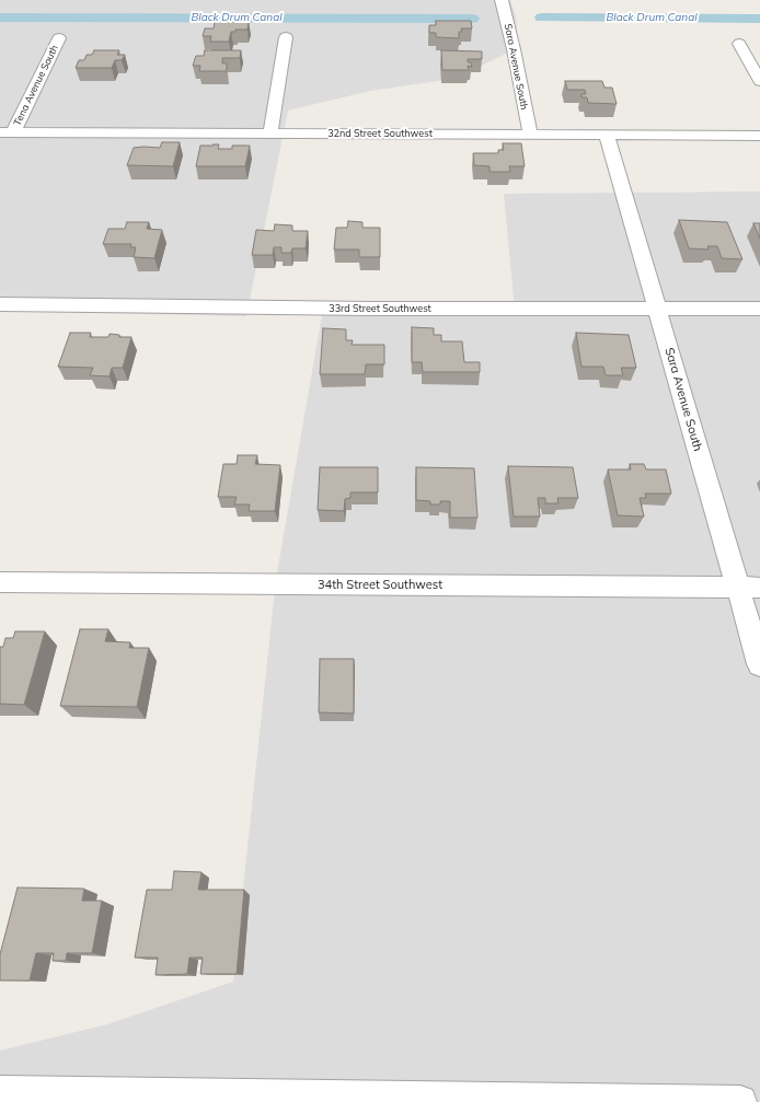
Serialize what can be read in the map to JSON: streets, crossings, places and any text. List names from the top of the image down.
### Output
{
  "streets": {
    "street": [
      "Sara Avenue South",
      "Tena Avenue South",
      "32nd Street Southwest",
      "33rd Street Southwest",
      "34th Street Southwest"
    ]
  },
  "crossings": [
    ["Sara Avenue South", "32nd Street Southwest"],
    ["Sara Avenue South", "33rd Street Southwest"],
    ["Sara Avenue South", "34th Street Southwest"],
    ["Tena Avenue South", "32nd Street Southwest"]
  ],
  "water": ["Black Drum Canal"]
}
